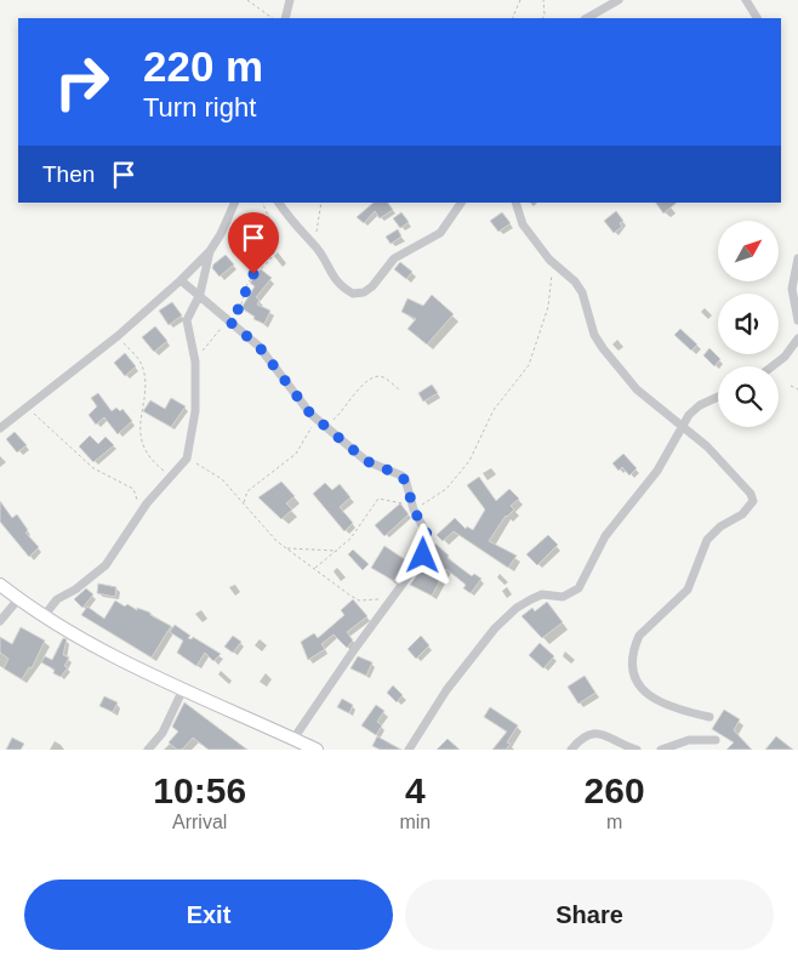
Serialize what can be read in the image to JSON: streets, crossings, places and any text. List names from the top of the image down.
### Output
{
  "north": "top right",
  "page": {
    "turn": ["220 m", "Turn right"],
    "then": "Then",
    "eta": [
      "10:56",
      "Arrival",
      "4",
      "min",
      "260",
      "m"
    ],
    "buttons": ["Exit", "Share"]
  }
}
